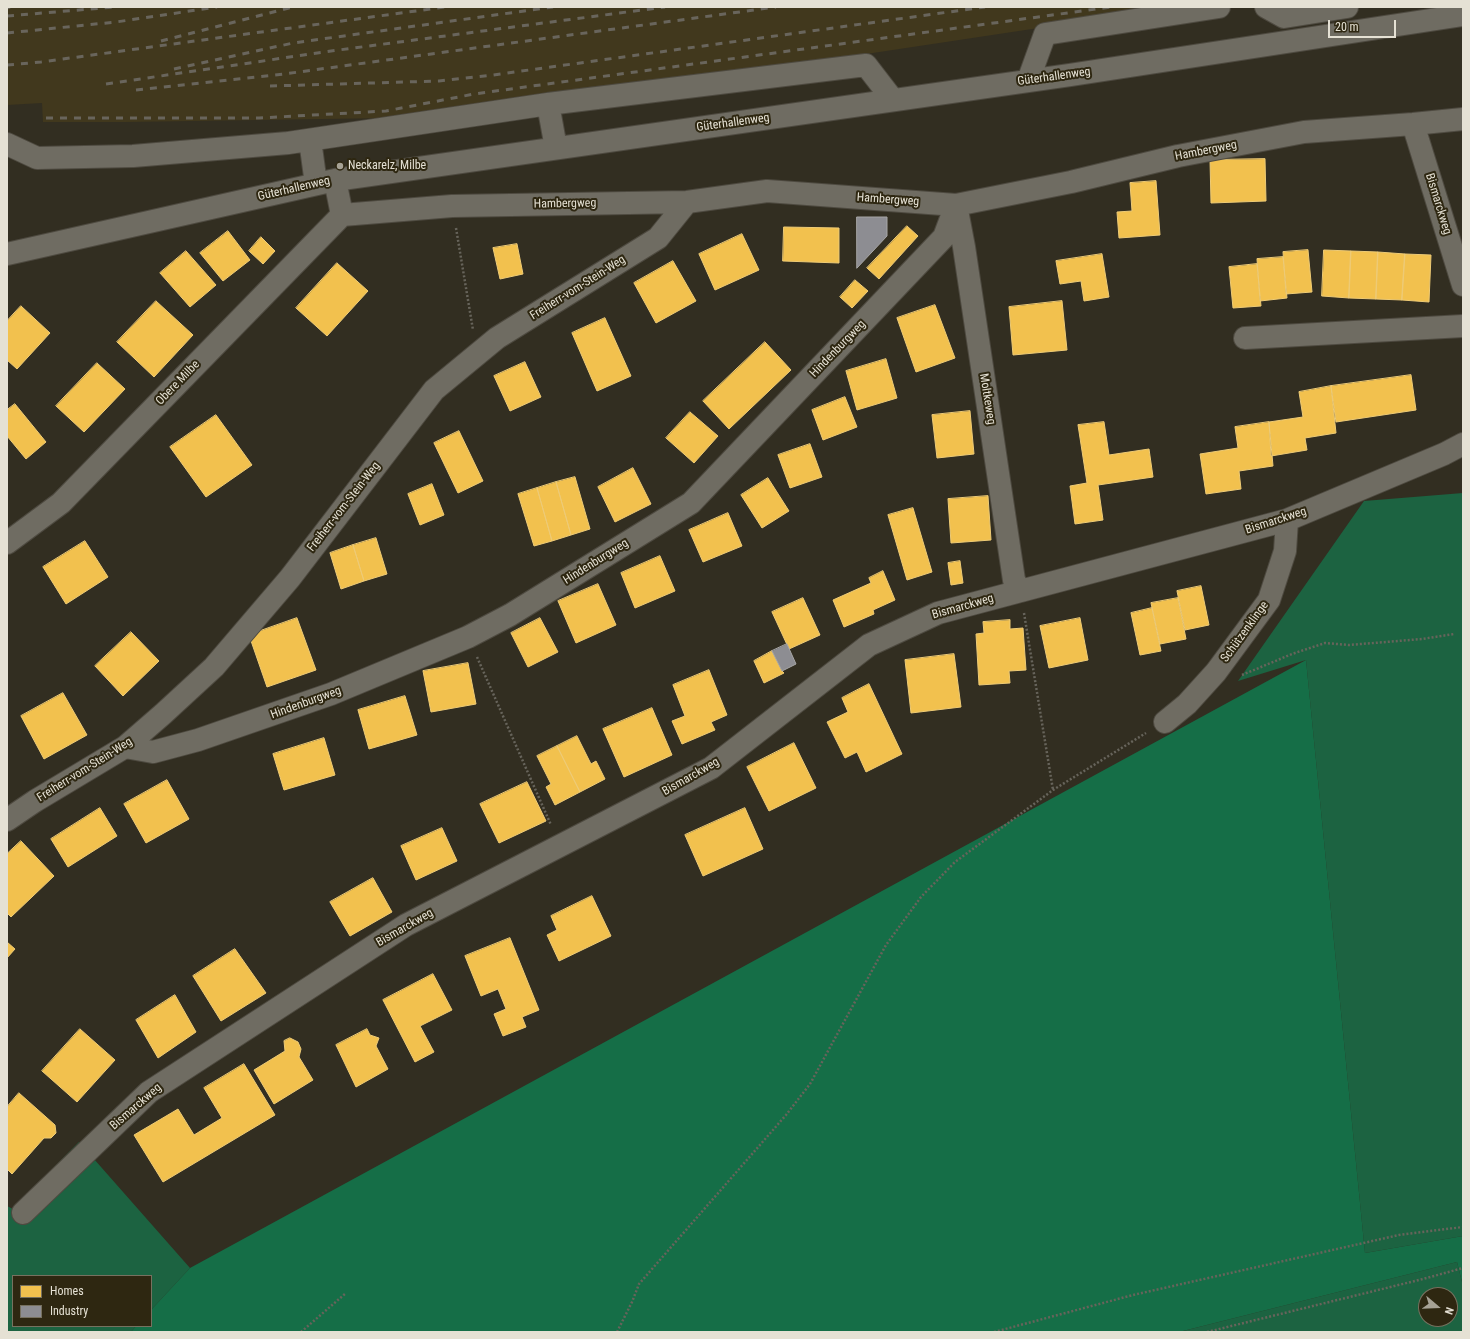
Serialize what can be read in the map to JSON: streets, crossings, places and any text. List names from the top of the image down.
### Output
{
  "streets": {
    "street": [
      "Güterhallenweg",
      "Hambergweg",
      "Bismarckweg",
      "Freiherr-vom-Stein-Weg",
      "Hindenburgweg",
      "Obere Milbe",
      "Moltkeweg",
      "Schützenklinge"
    ]
  },
  "crossings": [
    ["Hambergweg", "Bismarckweg"],
    ["Hambergweg", "Freiherr-vom-Stein-Weg"],
    ["Hambergweg", "Hindenburgweg"],
    ["Hambergweg", "Obere Milbe"],
    ["Hambergweg", "Moltkeweg"],
    ["Bismarckweg", "Moltkeweg"],
    ["Bismarckweg", "Schützenklinge"],
    ["Freiherr-vom-Stein-Weg", "Hindenburgweg"],
    ["Hindenburgweg", "Moltkeweg"]
  ],
  "places": ["Neckarelz, Milbe"],
  "legend": ["Homes", "Industry"],
  "scale_bar": "20 m",
  "north": "right"
}
